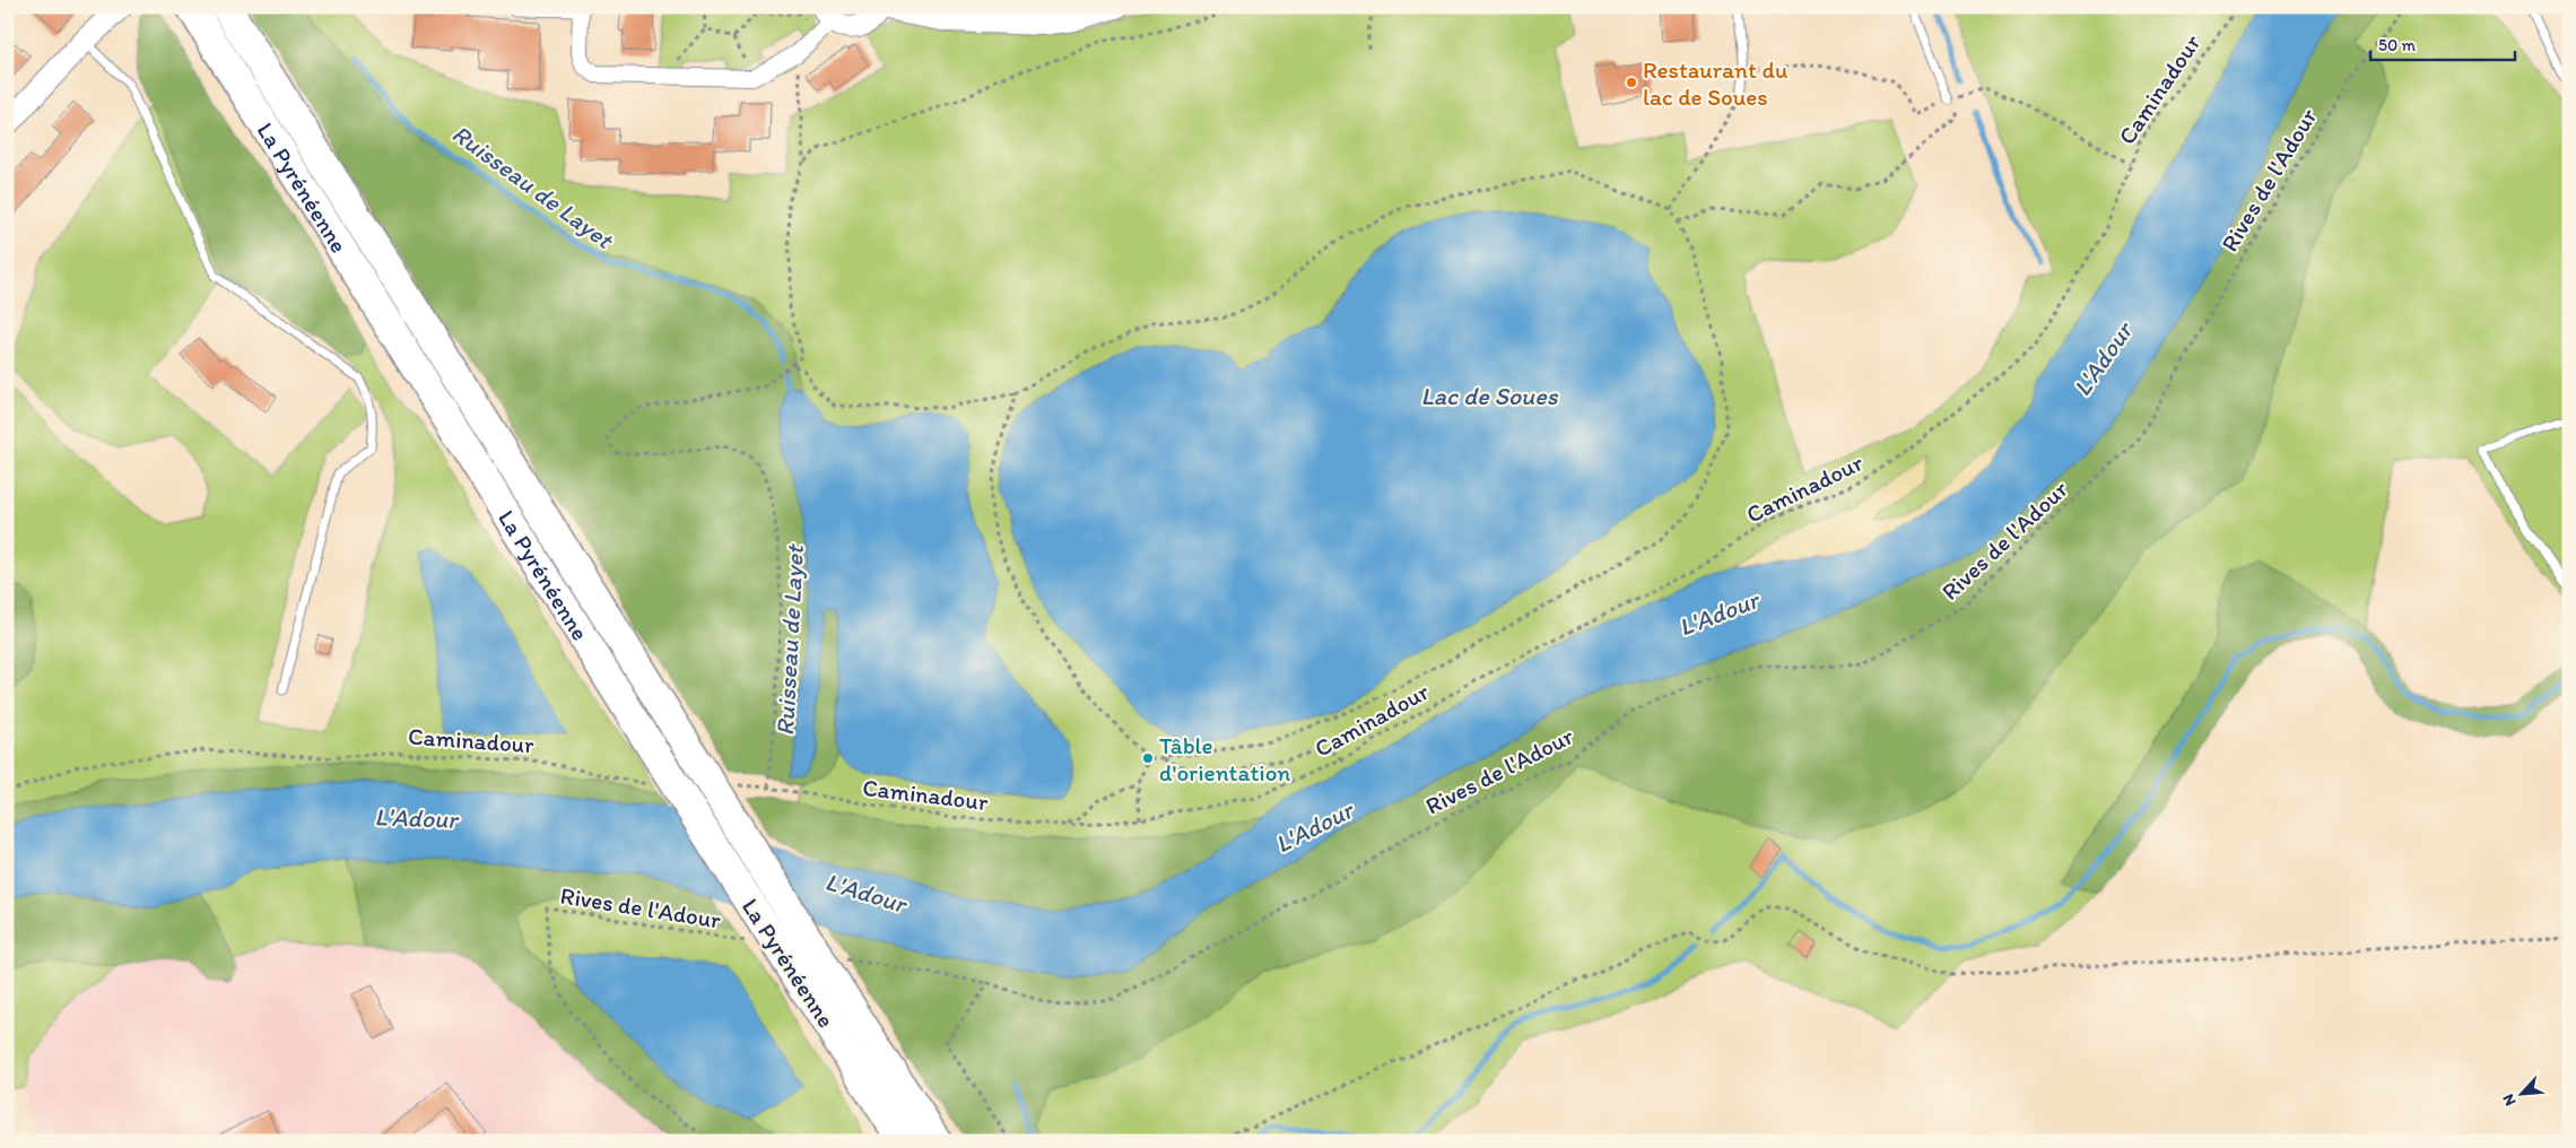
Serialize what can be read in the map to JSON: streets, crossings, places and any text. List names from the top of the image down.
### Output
{
  "streets": {
    "highway": ["La Pyrénéenne"],
    "path": ["Caminadour", "Rives de l'Adour"]
  },
  "crossings": [
    ["Caminadour", "La Pyrénéenne"],
    ["Rives de l'Adour", "La Pyrénéenne"]
  ],
  "water": ["Ruisseau de Layet", "L'Adour", "Lac de Soues"],
  "places": ["Restaurant du lac de Soues", "Tâble d'orientation"],
  "scale_bar": "50 m",
  "north": "bottom left"
}
